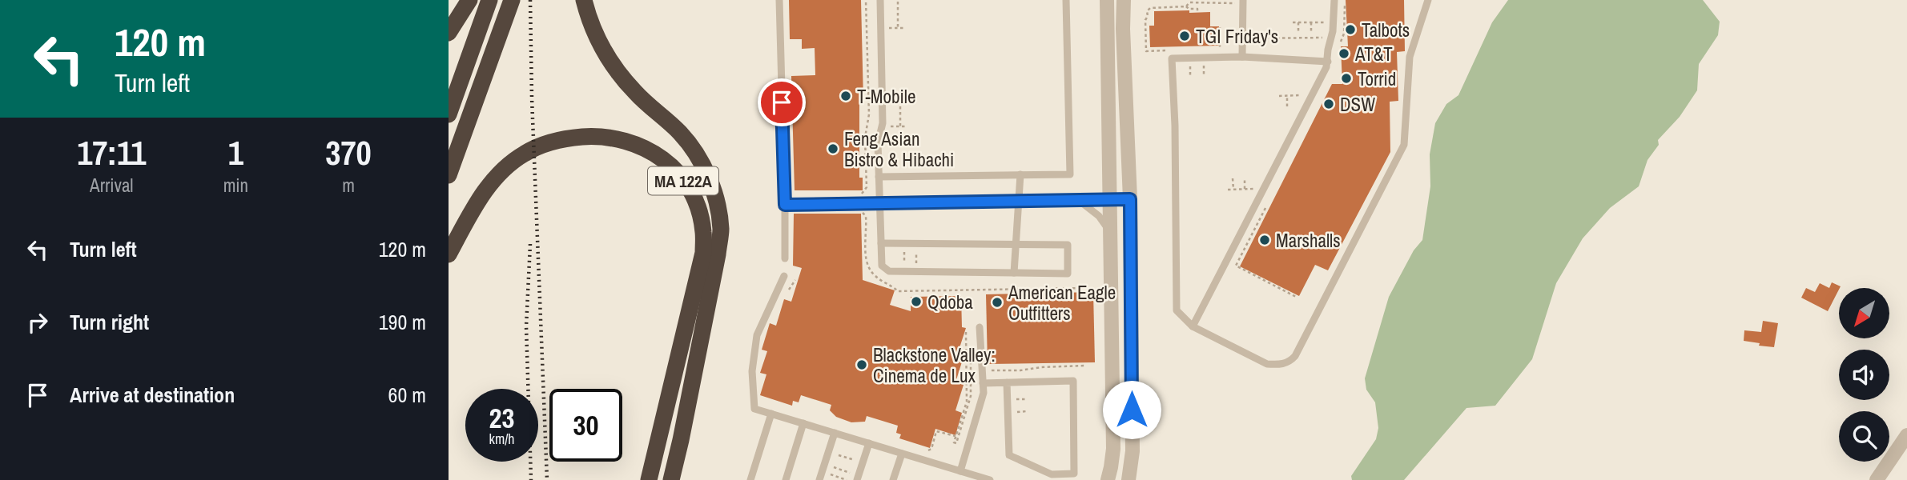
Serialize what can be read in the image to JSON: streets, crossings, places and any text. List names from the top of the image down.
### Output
{
  "streets": {
    "highway": ["MA 122A"]
  },
  "places": [
    "Talbots",
    "TGI Friday's",
    "AT&T",
    "Torrid",
    "T-Mobile",
    "DSW",
    "Feng Asian Bistro & Hibachi",
    "Marshalls",
    "Qdoba",
    "American Eagle Outfitters",
    "Blackstone Valley: Cinema de Lux"
  ],
  "north": "bottom left",
  "page": {
    "turn": ["120 m", "Turn left"],
    "eta": [
      "17:11",
      "Arrival",
      "1",
      "min",
      "370",
      "m"
    ],
    "list": [
      {
        "name": "Turn left",
        "value": "120 m"
      },
      {
        "name": "Turn right",
        "value": "190 m"
      },
      {
        "name": "Arrive at destination",
        "value": "60 m"
      }
    ],
    "speed": "23 km/h",
    "limit": "30"
  }
}
